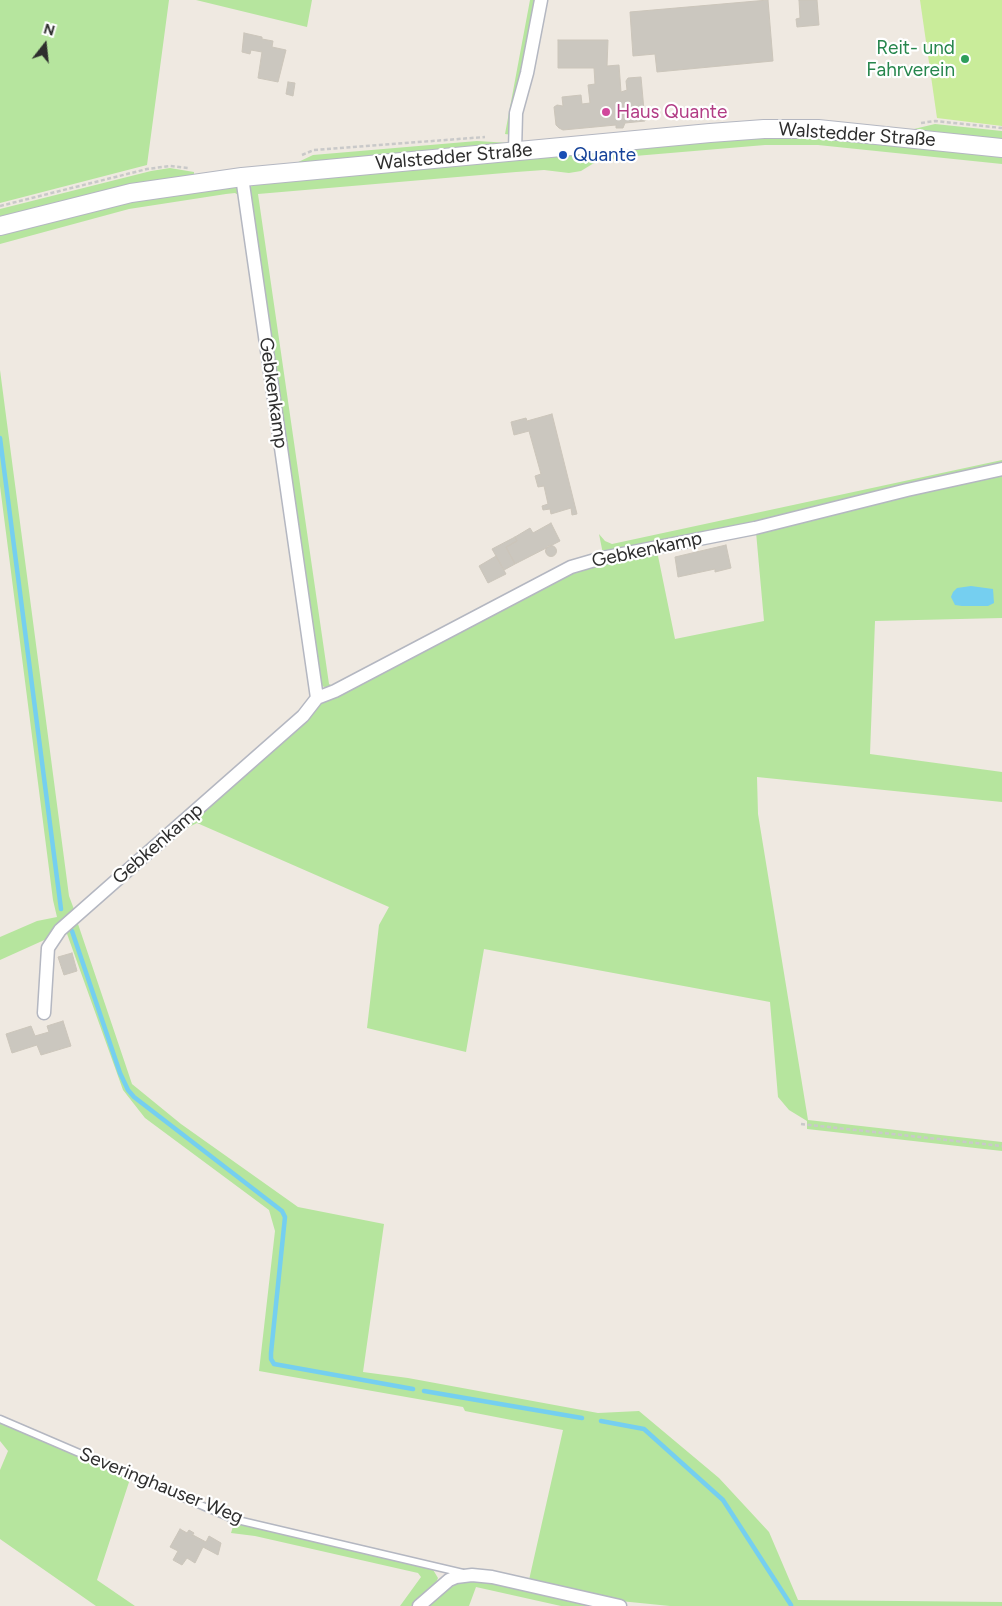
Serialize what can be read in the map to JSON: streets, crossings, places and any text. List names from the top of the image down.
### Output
{
  "streets": {
    "main road": ["Walstedder Straße"],
    "street": ["Gebkenkamp", "Severinghauser Weg"]
  },
  "crossings": [
    ["Walstedder Straße", "Gebkenkamp"]
  ],
  "places": ["Reit- und Fahrverein", "Haus Quante", "Quante"],
  "north": "top"
}
